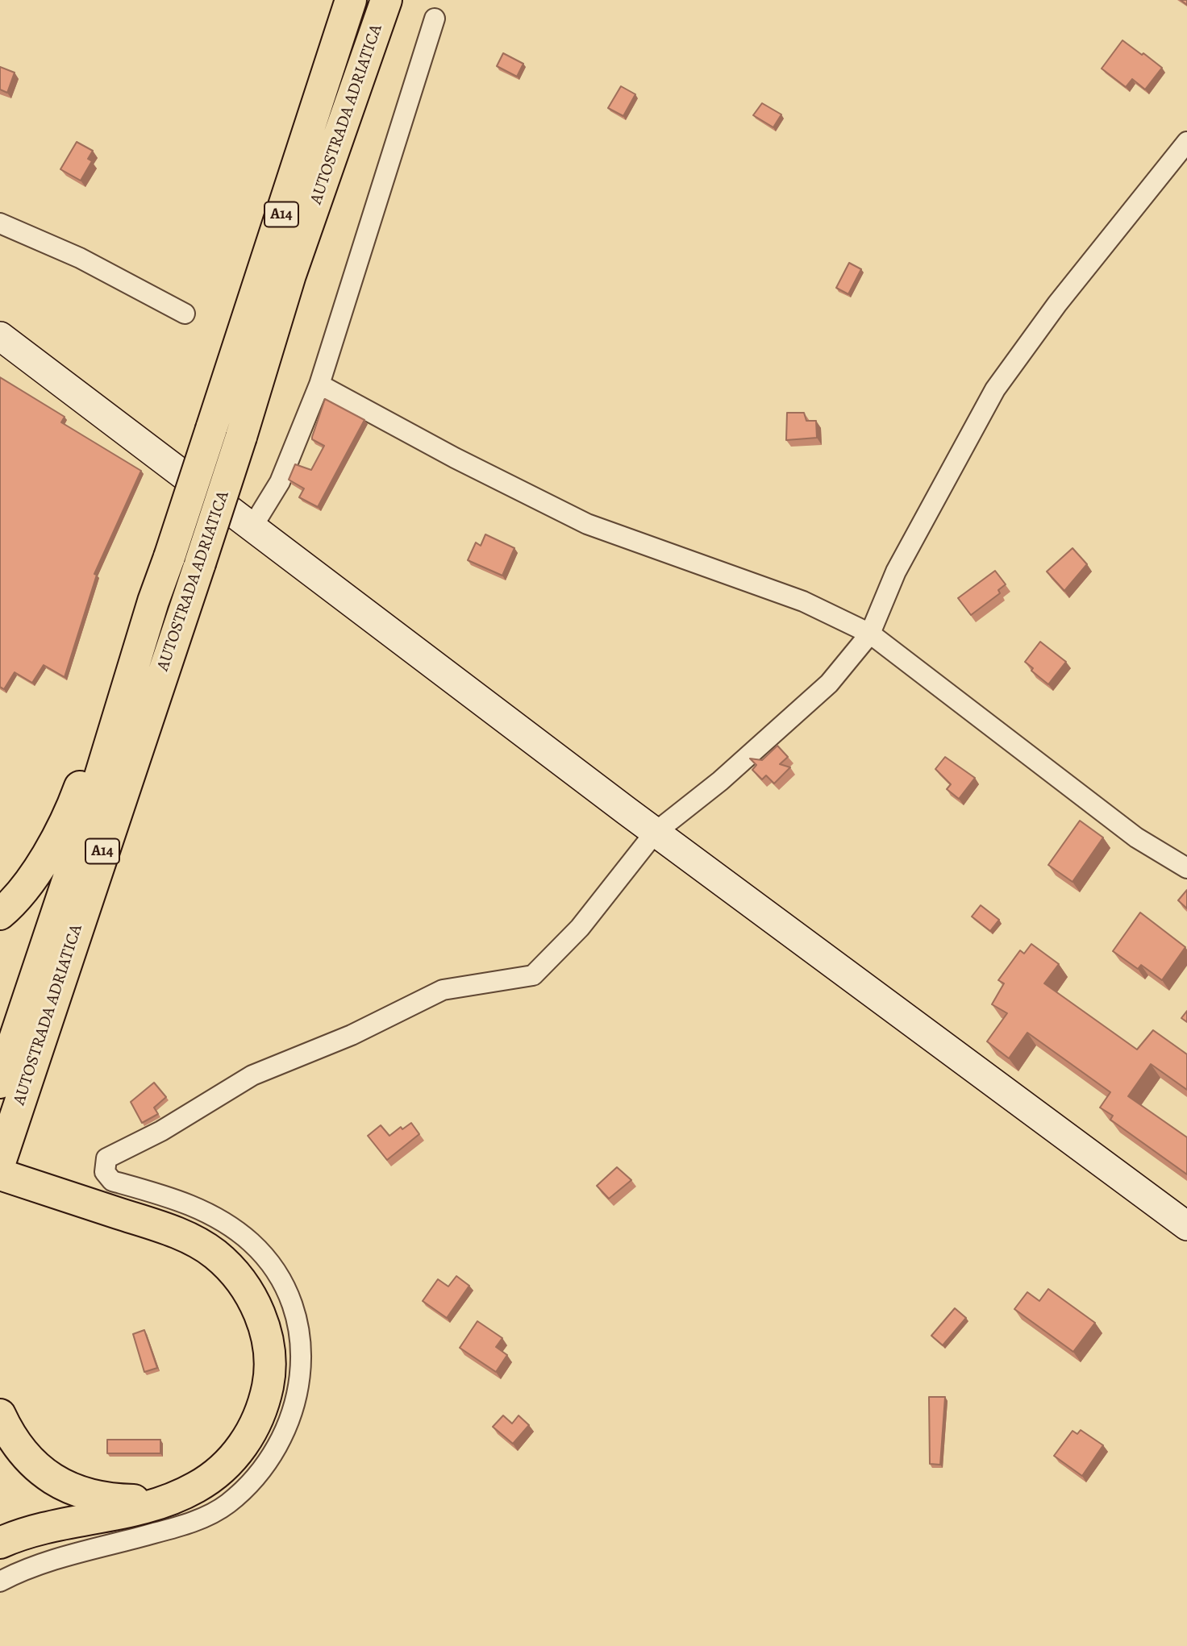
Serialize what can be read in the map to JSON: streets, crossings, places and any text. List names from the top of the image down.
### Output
{
  "streets": {
    "highway": ["AUTOSTRADA ADRIATICA", "A14"]
  },
  "crossings": [
    ["AUTOSTRADA ADRIATICA", "A14"]
  ]
}
